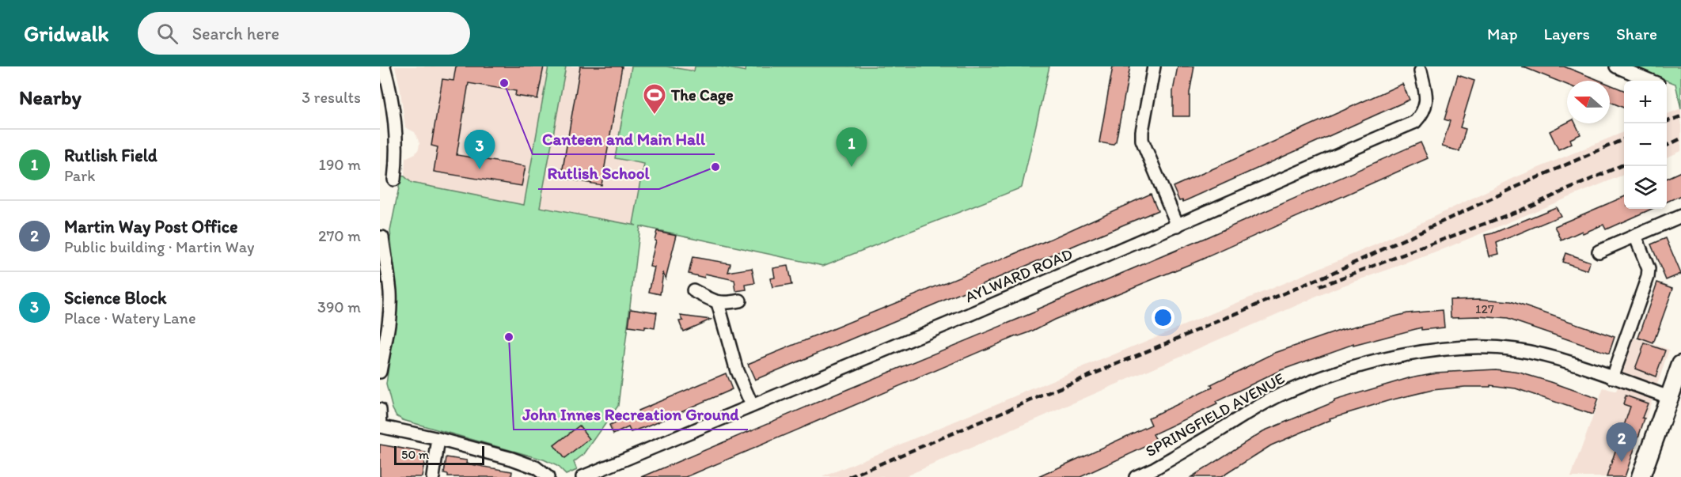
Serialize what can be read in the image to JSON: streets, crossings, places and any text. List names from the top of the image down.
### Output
{
  "streets": {
    "street": ["AYLWARD ROAD", "SPRINGFIELD AVENUE"]
  },
  "places": {
    "other": ["Canteen and Main Hall", "Rutlish School", "John Innes Recreation Ground"],
    "sports": ["The Cage"]
  },
  "house_numbers": ["127"],
  "scale_bar": "50 m",
  "north": "left",
  "page": {
    "header": "Gridwalk",
    "search": "Search here",
    "nav": ["Map", "Layers", "Share"],
    "heading": ["Nearby", "3 results"],
    "map_buttons": ["+", "−"],
    "pins": ["1", "3", "2"],
    "list": [
      {
        "mark": "1",
        "name": "Rutlish Field",
        "note": "Park",
        "value": "190 m"
      },
      {
        "mark": "2",
        "name": "Martin Way Post Office",
        "note": "Public building · Martin Way",
        "value": "270 m"
      },
      {
        "mark": "3",
        "name": "Science Block",
        "note": "Place · Watery Lane",
        "value": "390 m"
      }
    ],
    "scale": "50 m"
  }
}
